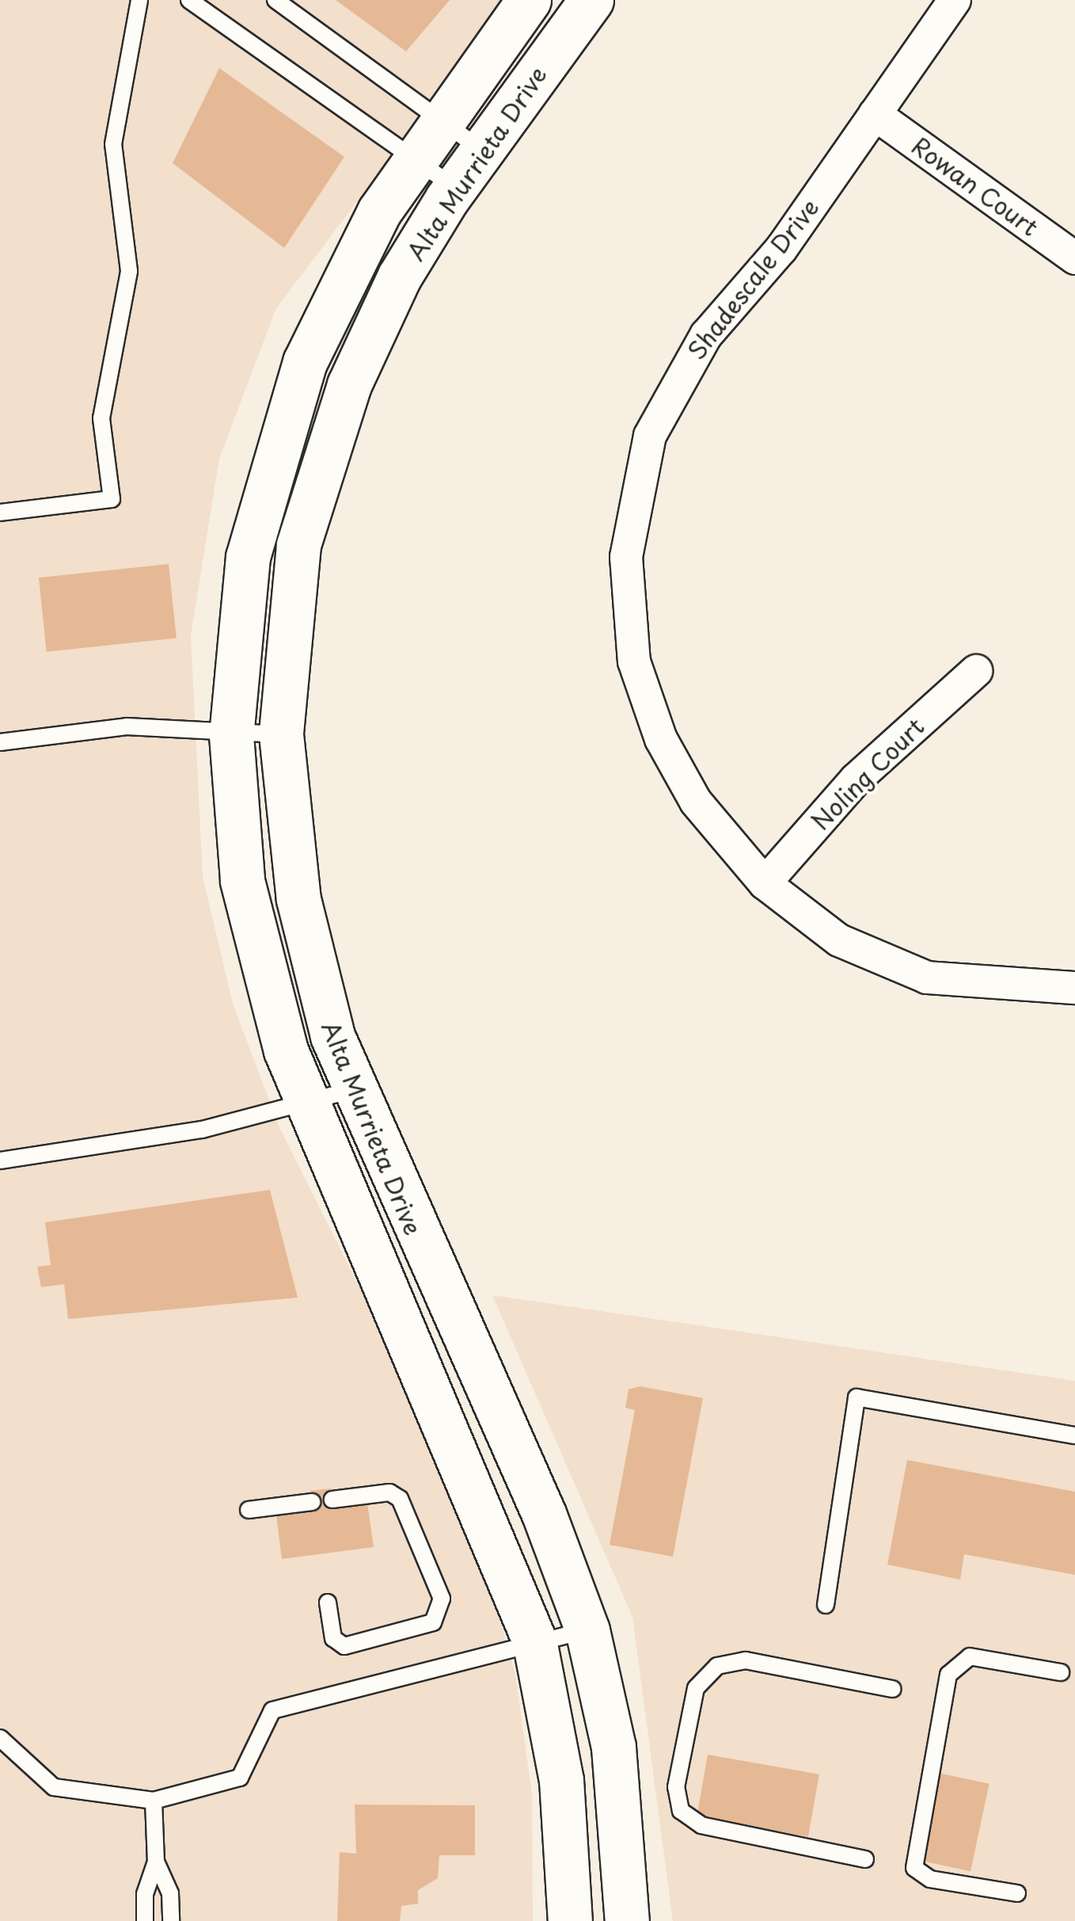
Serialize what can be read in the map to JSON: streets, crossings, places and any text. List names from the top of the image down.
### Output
{
  "streets": {
    "street": [
      "Alta Murrieta Drive",
      "Rowan Court",
      "Shadescale Drive",
      "Noling Court"
    ]
  },
  "crossings": [
    ["Rowan Court", "Shadescale Drive"],
    ["Shadescale Drive", "Noling Court"]
  ]
}
